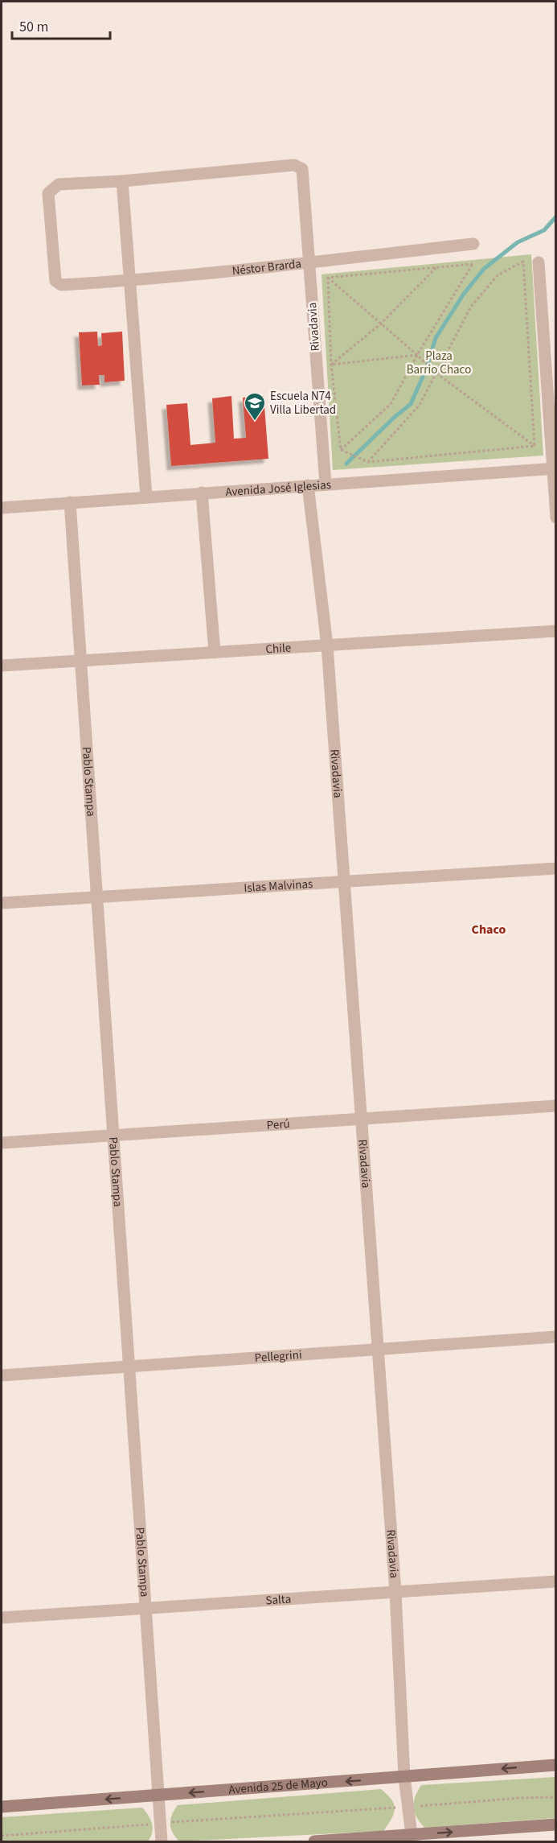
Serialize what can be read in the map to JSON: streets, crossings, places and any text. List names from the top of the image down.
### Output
{
  "streets": {
    "main road": ["Avenida 25 de Mayo"],
    "street": [
      "Néstor Brarda",
      "Rivadavia",
      "Avenida José Iglesias",
      "Chile",
      "Pablo Stampa",
      "Islas Malvinas",
      "Perú",
      "Pellegrini",
      "Salta"
    ]
  },
  "crossings": [
    ["Néstor Brarda", "Rivadavia"],
    ["Rivadavia", "Avenida José Iglesias"],
    ["Rivadavia", "Chile"],
    ["Rivadavia", "Islas Malvinas"],
    ["Rivadavia", "Perú"],
    ["Rivadavia", "Pellegrini"],
    ["Rivadavia", "Salta"],
    ["Rivadavia", "Avenida 25 de Mayo"],
    ["Avenida José Iglesias", "Pablo Stampa"],
    ["Chile", "Pablo Stampa"],
    ["Pablo Stampa", "Islas Malvinas"],
    ["Pablo Stampa", "Perú"],
    ["Pablo Stampa", "Pellegrini"],
    ["Pablo Stampa", "Salta"],
    ["Pablo Stampa", "Avenida 25 de Mayo"]
  ],
  "districts": ["Chaco"],
  "parks": ["Plaza Barrio Chaco"],
  "places": {
    "school or university": ["Escuela N74 Villa Libertad"]
  },
  "scale_bar": "50 m"
}
